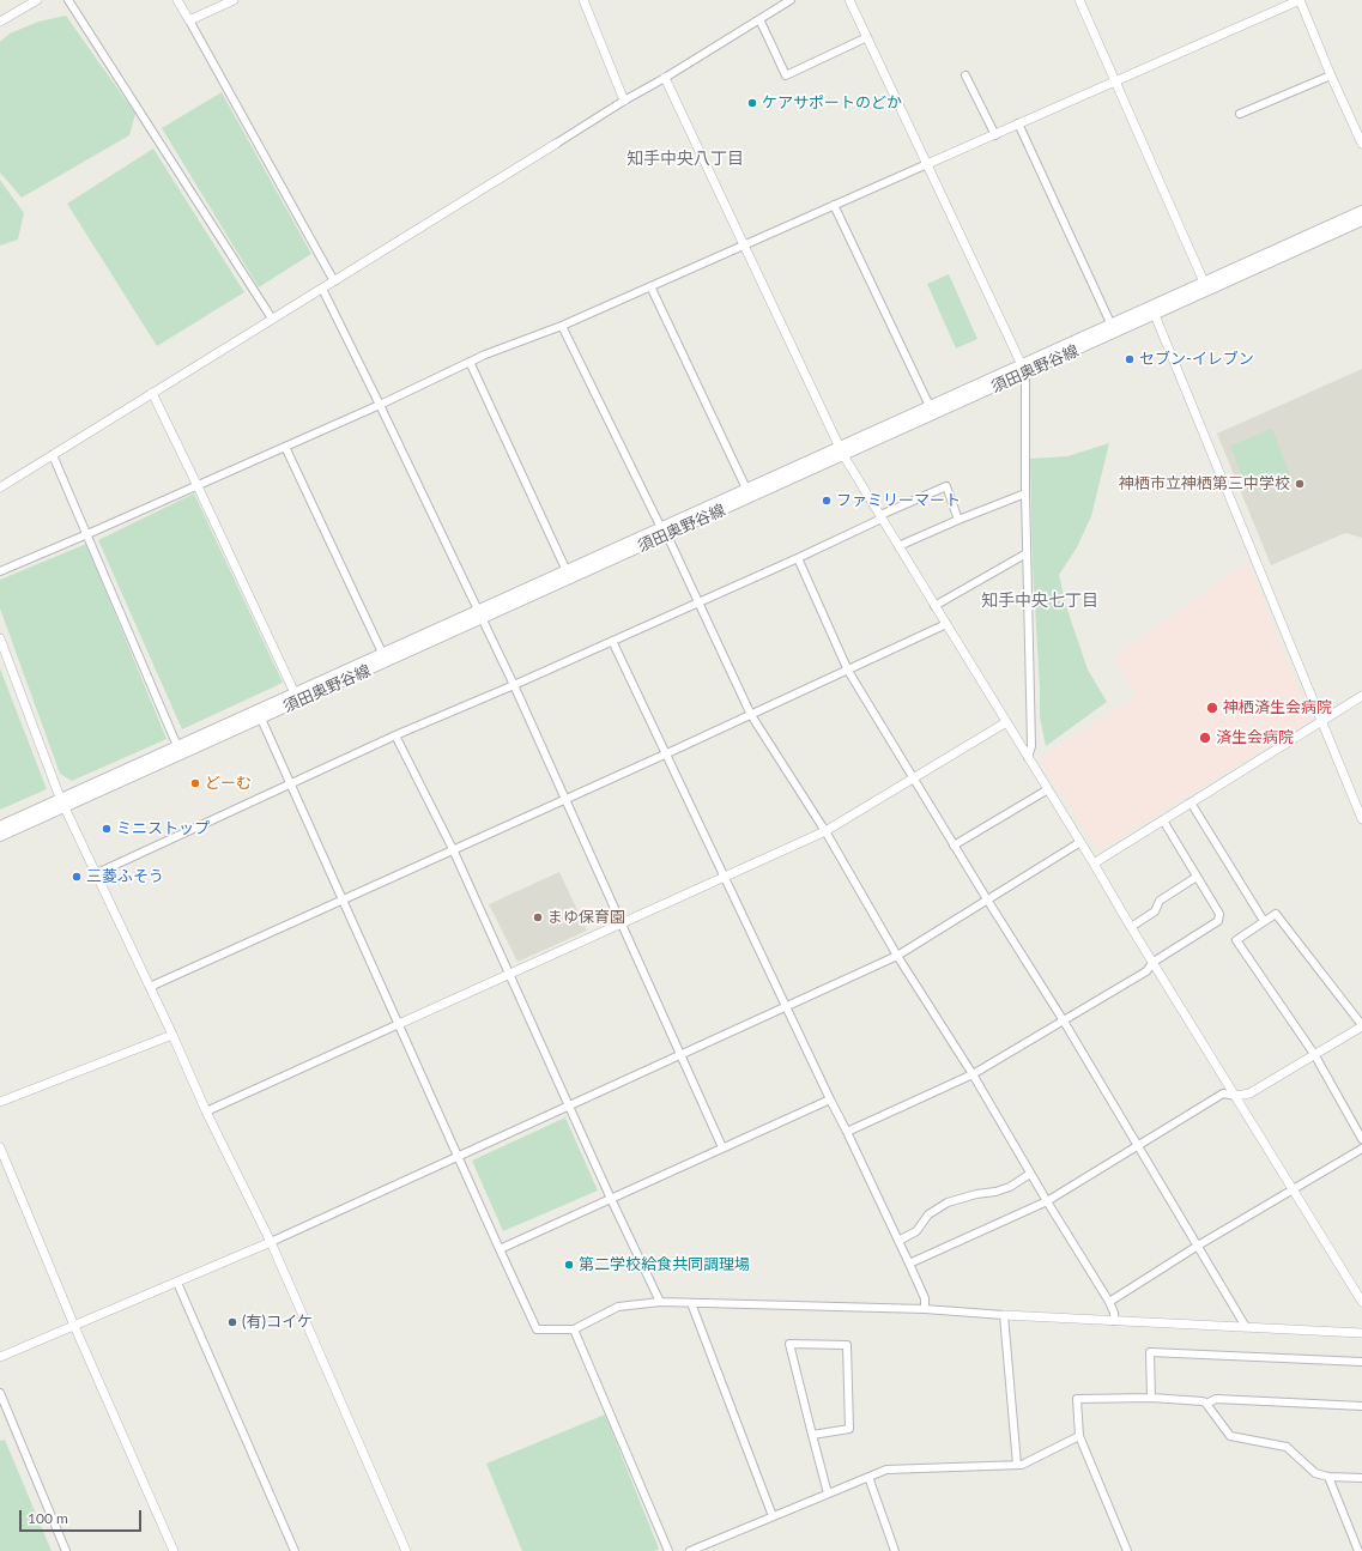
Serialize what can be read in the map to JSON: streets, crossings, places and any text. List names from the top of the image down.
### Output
{
  "streets": {
    "main road": ["須田奥野谷線"]
  },
  "districts": ["知手中央八丁目", "知手中央七丁目"],
  "places": [
    "ケアサポートのどか",
    "セブン-イレブン",
    "神栖市立神栖第三中学校",
    "ファミリーマート",
    "神栖済生会病院",
    "済生会病院",
    "どーむ",
    "ミニストップ",
    "三菱ふそう",
    "まゆ保育園",
    "第二学校給食共同調理場",
    "(有)コイケ"
  ],
  "scale_bar": "100 m"
}
